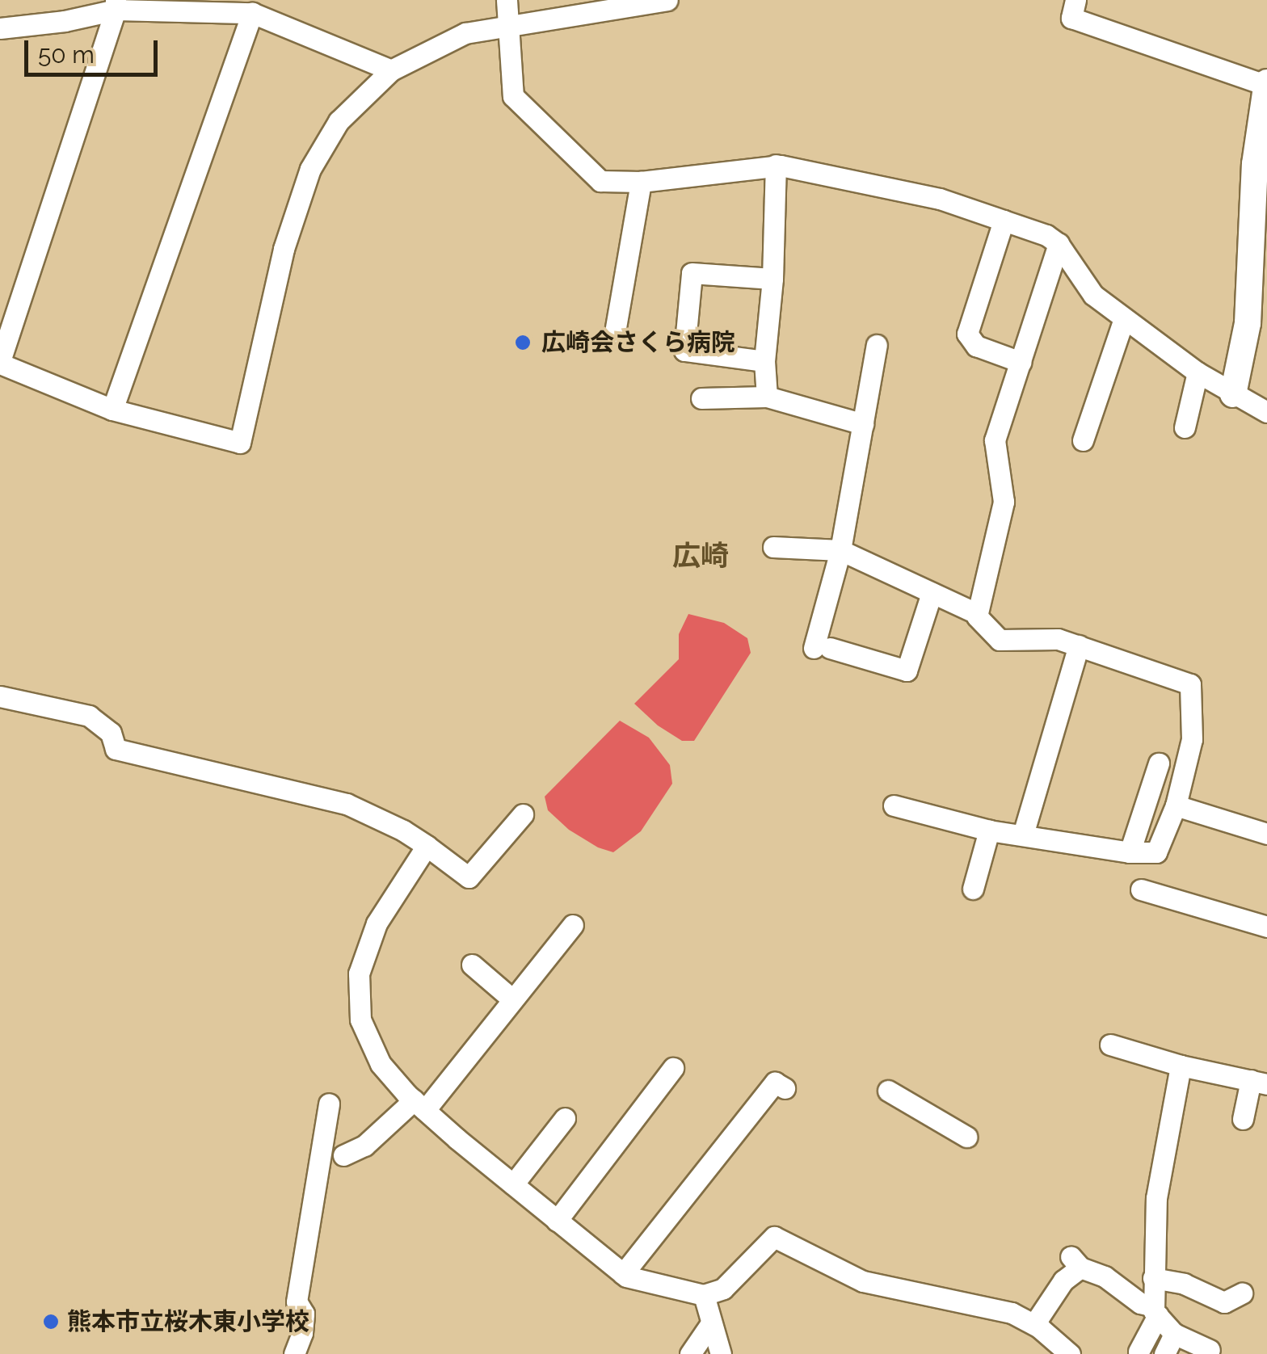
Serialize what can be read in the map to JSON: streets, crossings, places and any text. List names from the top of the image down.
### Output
{
  "districts": ["広崎"],
  "places": ["広崎会さくら病院", "熊本市立桜木東小学校"],
  "scale_bar": "50 m"
}
